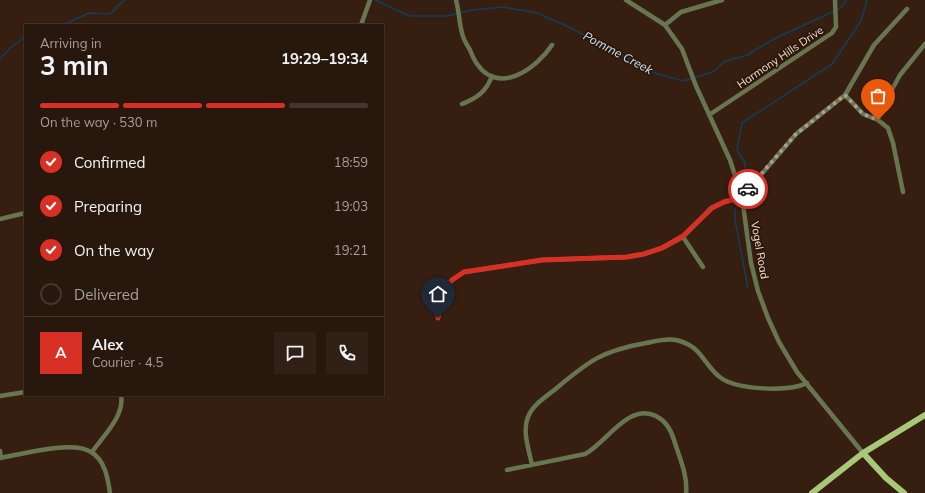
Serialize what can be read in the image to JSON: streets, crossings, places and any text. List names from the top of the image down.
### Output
{
  "streets": {
    "main road": ["Vogel Road"],
    "street": ["Harmony Hills Drive"]
  },
  "crossings": [
    ["Harmony Hills Drive", "Vogel Road"]
  ],
  "water": ["Pomme Creek"],
  "page": {
    "heading": ["3 min", "Arriving in", "19:29–19:34"],
    "panel": ["Alex", "Courier · 4.5"],
    "bar": "On the way · 530 m",
    "list": [
      ["Confirmed", "18:59"],
      ["Preparing", "19:03"],
      ["On the way", "19:21"],
      "Delivered"
    ],
    "round": "A"
  }
}
